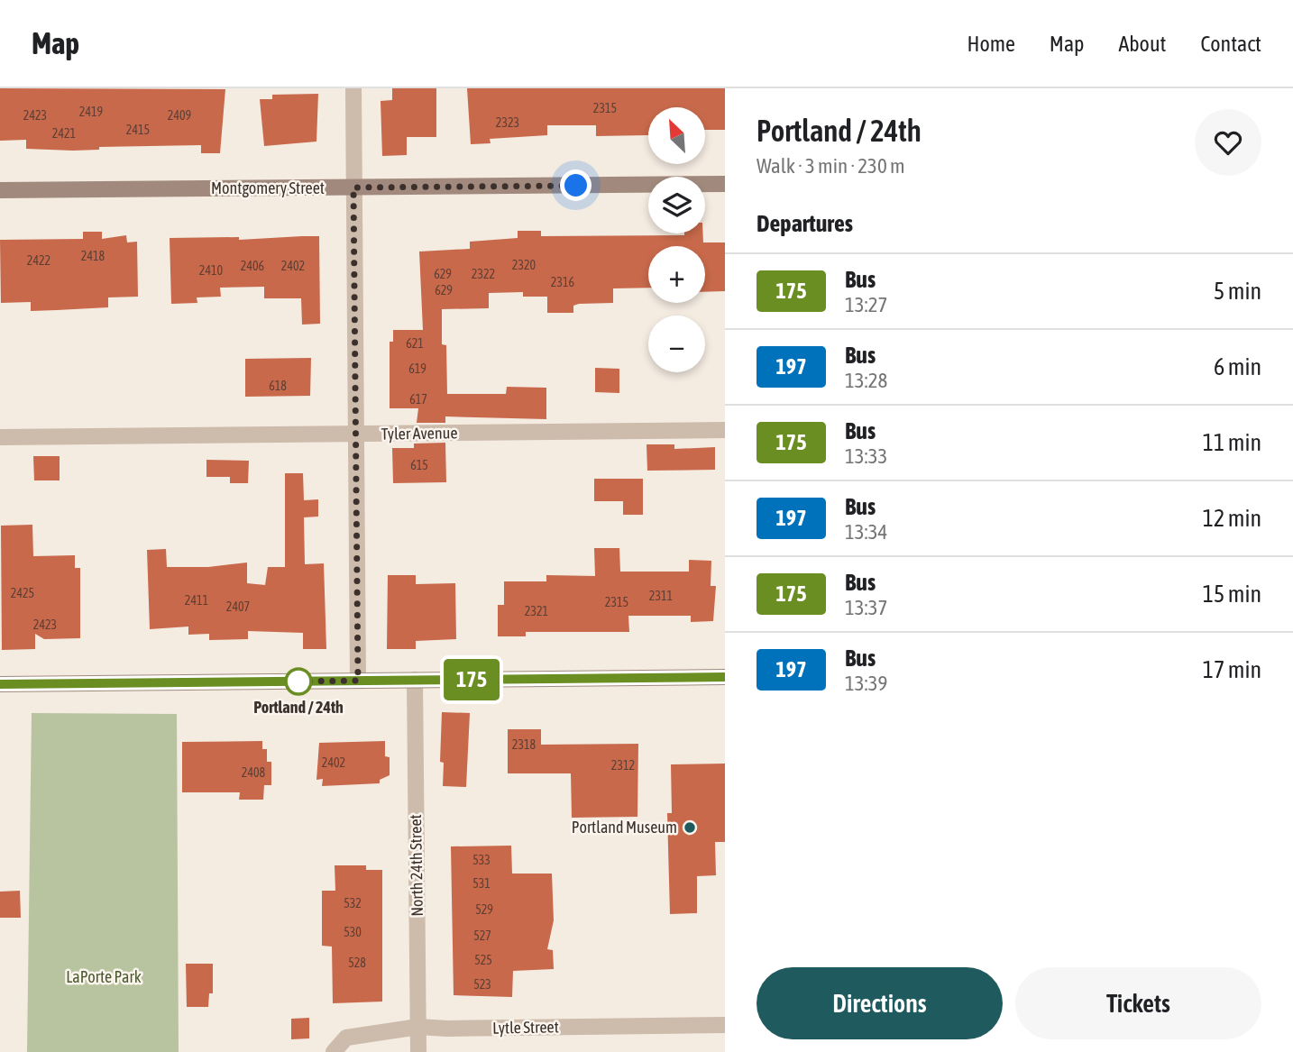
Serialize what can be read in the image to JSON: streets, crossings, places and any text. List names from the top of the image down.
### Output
{
  "streets": {
    "street": [
      "Montgomery Street",
      "Tyler Avenue",
      "North 24th Street",
      "Lytle Street"
    ]
  },
  "crossings": [
    ["North 24th Street", "Lytle Street"]
  ],
  "parks": ["LaPorte Park"],
  "places": ["Portland / 24th", "Portland Museum"],
  "lines": ["bus line 175"],
  "house_numbers": [
    "2315",
    "2419",
    "2423",
    "2409",
    "2323",
    "2415",
    "2421",
    "2418",
    "2422",
    "2320",
    "2406",
    "2402",
    "2410",
    "629",
    "2322",
    "2316",
    "629",
    "621",
    "619",
    "618",
    "617",
    "615",
    "2425",
    "2311",
    "2411",
    "2315",
    "2407",
    "2321",
    "2423",
    "2318",
    "2402",
    "2312",
    "2408",
    "533",
    "531",
    "532",
    "529",
    "530",
    "527",
    "525",
    "528",
    "523"
  ],
  "north": "top left",
  "page": {
    "header": "Map",
    "nav": [
      "Home",
      "Map",
      "About",
      "Contact"
    ],
    "on_map": "175",
    "heading": [
      ["Portland / 24th", "Walk · 3 min · 230 m"],
      "Departures"
    ],
    "map_buttons": ["+", "−"],
    "list": [
      {
        "mark": "175",
        "name": "Bus",
        "note": "13:27",
        "value": "5 min"
      },
      {
        "mark": "197",
        "name": "Bus",
        "note": "13:28",
        "value": "6 min"
      },
      {
        "mark": "175",
        "name": "Bus",
        "note": "13:33",
        "value": "11 min"
      },
      {
        "mark": "197",
        "name": "Bus",
        "note": "13:34",
        "value": "12 min"
      },
      {
        "mark": "175",
        "name": "Bus",
        "note": "13:37",
        "value": "15 min"
      },
      {
        "mark": "197",
        "name": "Bus",
        "note": "13:39",
        "value": "17 min"
      }
    ],
    "buttons": ["Directions", "Tickets"]
  }
}
